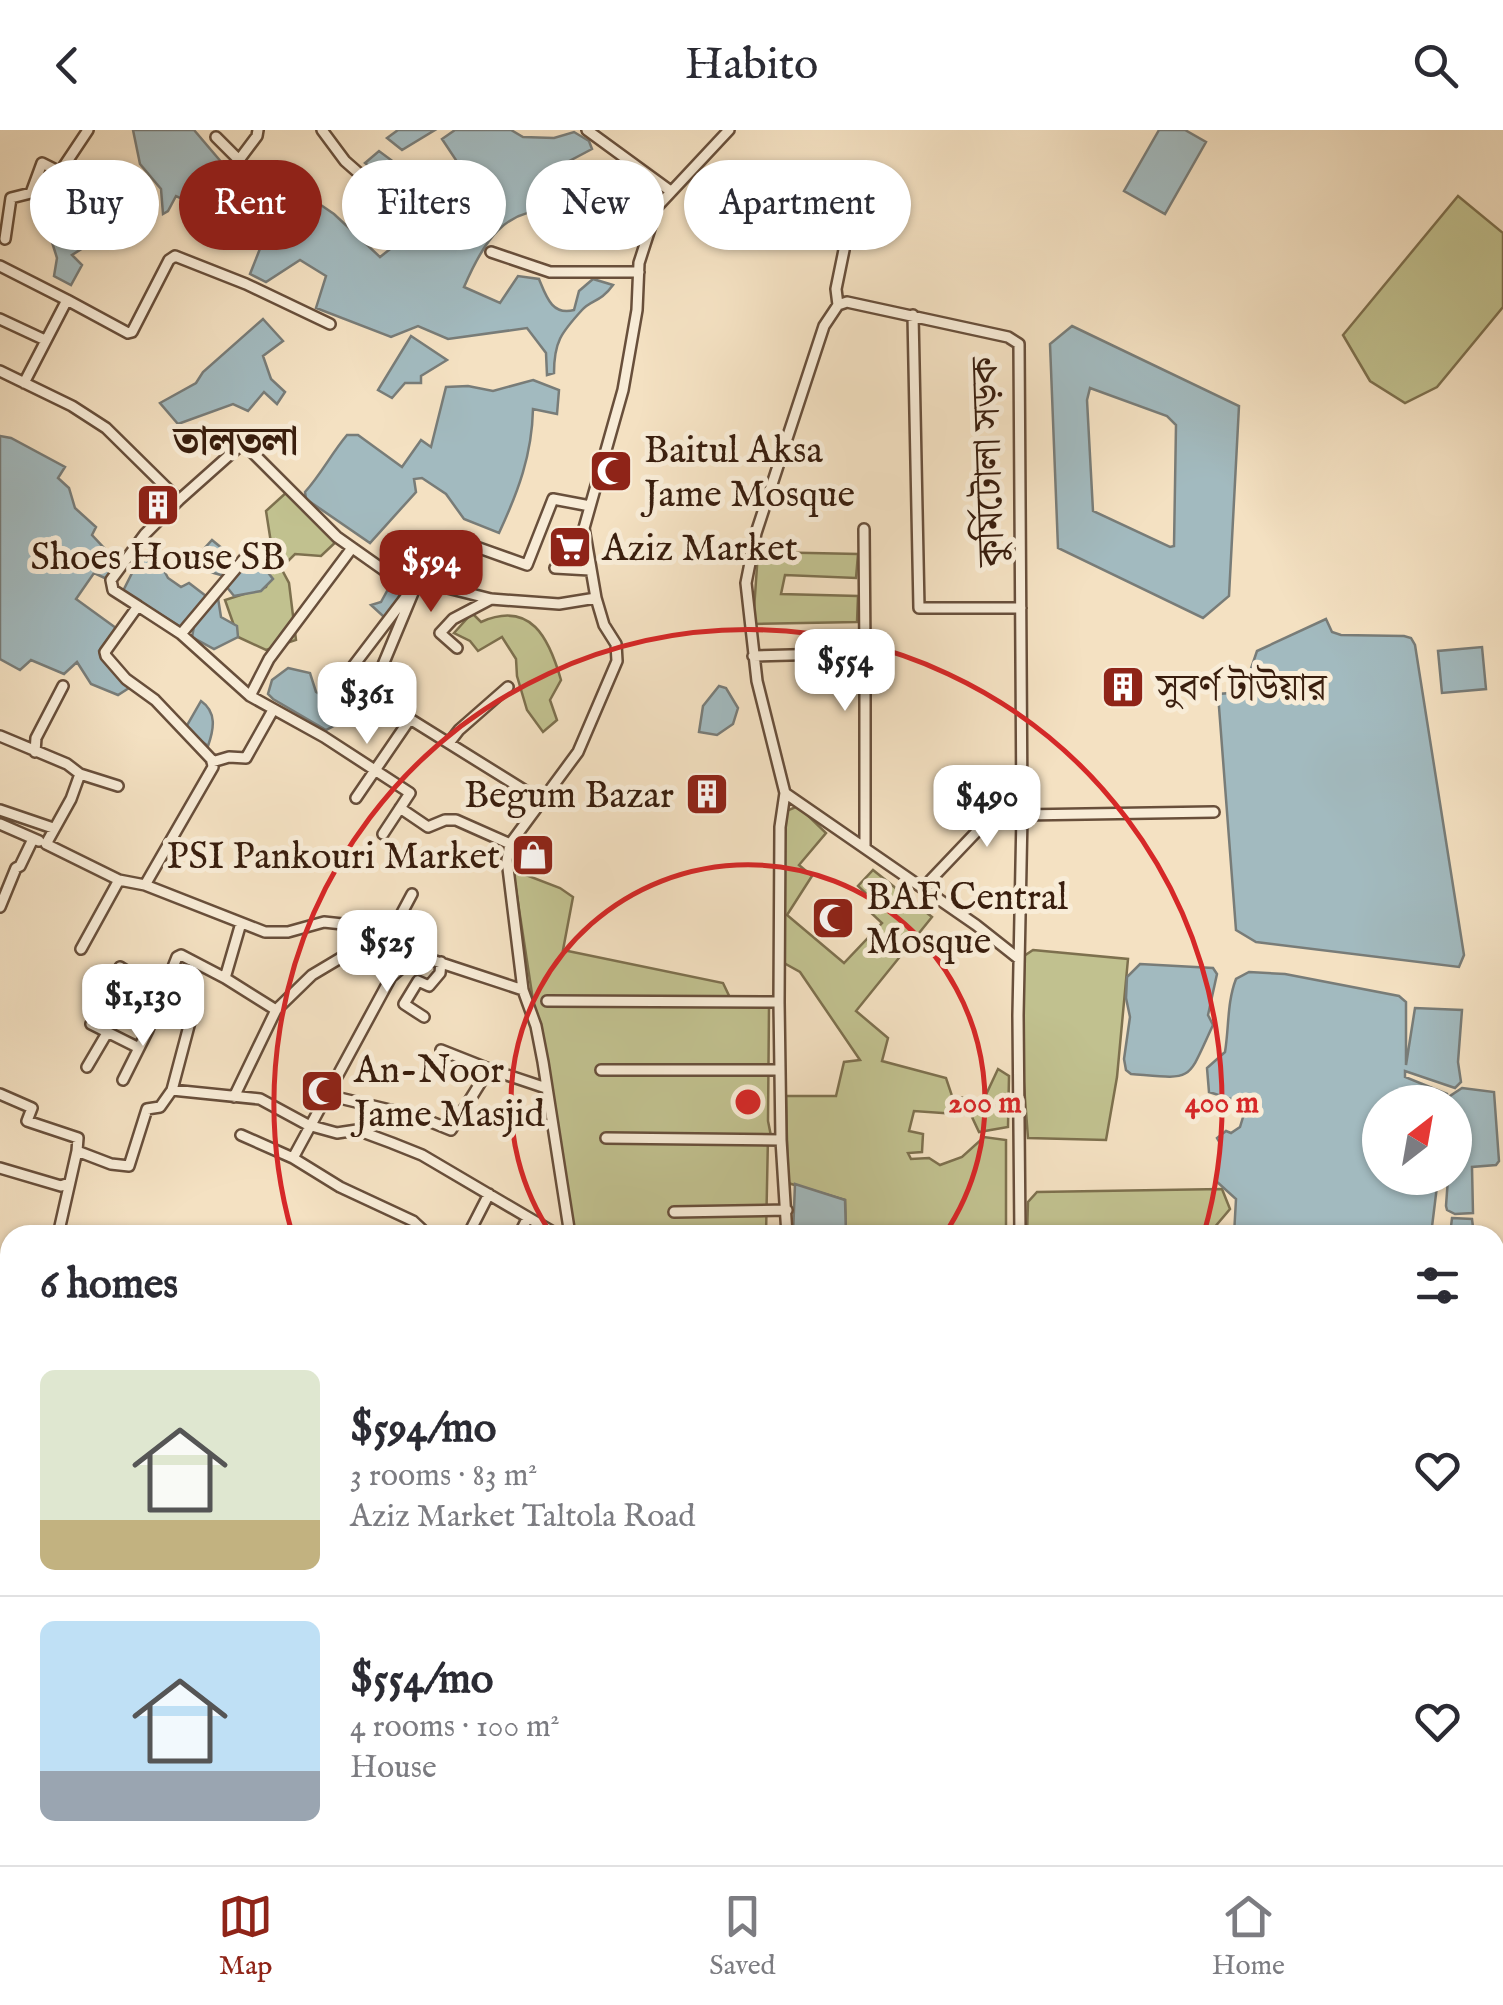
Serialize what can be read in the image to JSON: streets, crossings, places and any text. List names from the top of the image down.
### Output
{
  "streets": {
    "street": ["কুর্মিটোলা সড়ক"]
  },
  "districts": ["তালতলা"],
  "places": {
    "mosque": ["Baitul Aksa Jame Mosque", "BAF Central Mosque", "An-Noor Jame Masjid"],
    "building": ["Shoes House SB", "সুবর্ণ টাউয়ার", "Begum Bazar"],
    "supermarket": ["Aziz Market"],
    "shop": ["PSI Pankouri Market"]
  },
  "north": "top right",
  "page": {
    "header": "Habito",
    "chip": [
      "Buy",
      "Rent",
      "Filters",
      "New",
      "Apartment"
    ],
    "price": [
      "$594",
      "$554",
      "$361",
      "$490",
      "$525",
      "$1,130"
    ],
    "heading": "6 homes",
    "list": [
      {
        "name": "$594/mo",
        "note": "3 rooms · 83 m² · Aziz Market Taltola Road"
      },
      {
        "name": "$554/mo",
        "note": "4 rooms · 100 m² · House"
      }
    ],
    "tabs": ["Map", "Saved", "Home"]
  },
  "rings": ["200 m", "400 m"]
}
